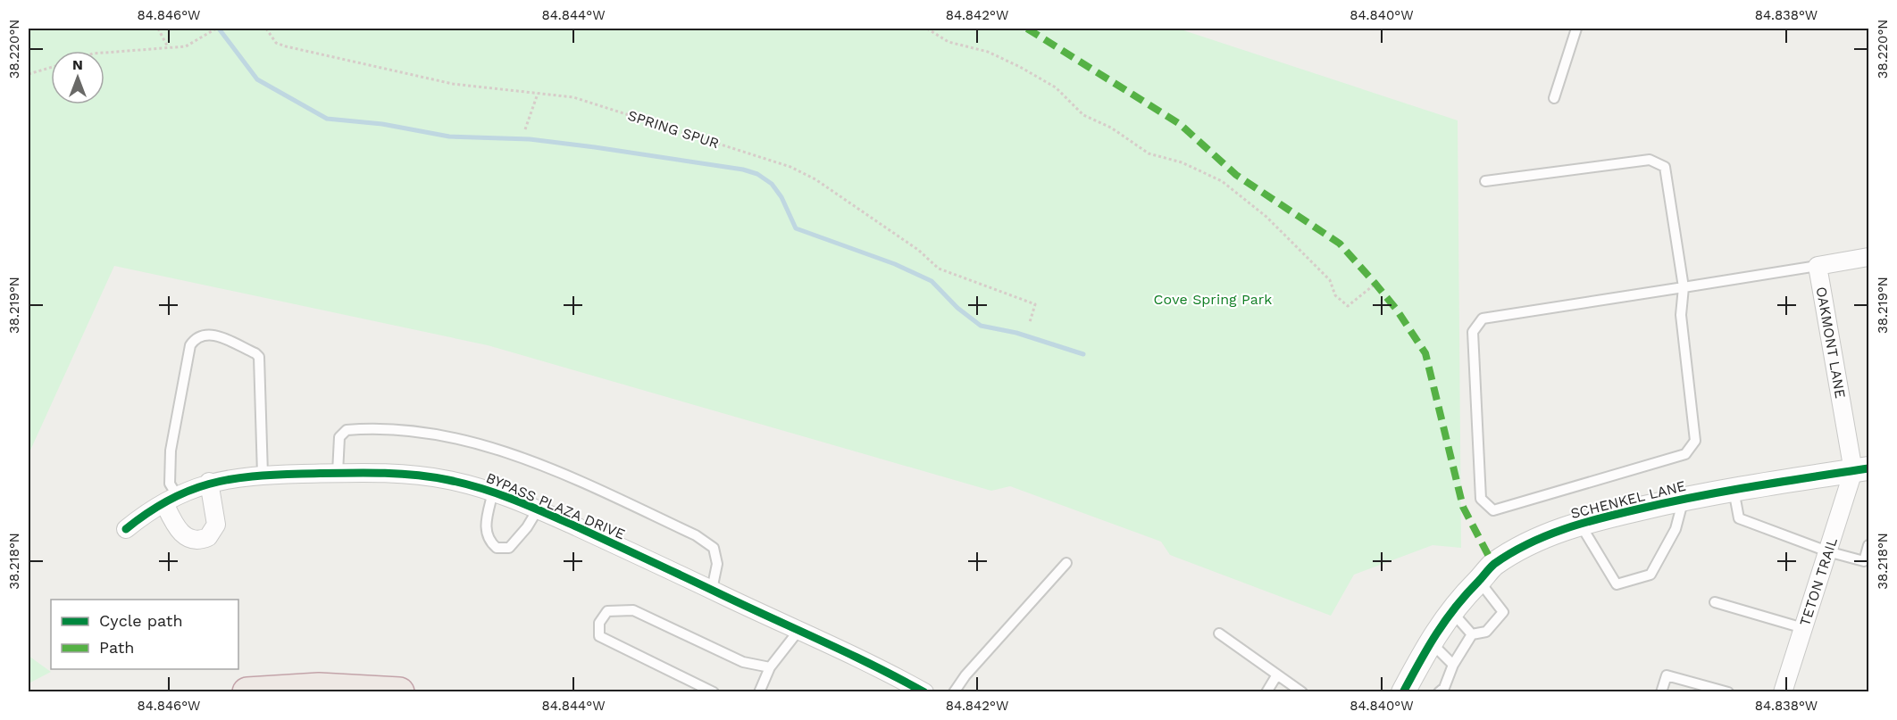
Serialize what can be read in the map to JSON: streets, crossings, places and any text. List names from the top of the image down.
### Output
{
  "streets": {
    "street": [
      "OAKMONT LANE",
      "SCHENKEL LANE",
      "BYPASS PLAZA DRIVE",
      "TETON TRAIL"
    ],
    "path": ["SPRING SPUR"]
  },
  "crossings": [
    ["OAKMONT LANE", "SCHENKEL LANE"],
    ["OAKMONT LANE", "TETON TRAIL"],
    ["SCHENKEL LANE", "TETON TRAIL"]
  ],
  "parks": ["Cove Spring Park"],
  "legend": ["Cycle path", "Path"],
  "north": "top",
  "coordinates": [
    "84.846°W",
    "84.844°W",
    "84.842°W",
    "84.840°W",
    "84.838°W",
    "38.220°N",
    "38.219°N",
    "38.218°N"
  ]
}
